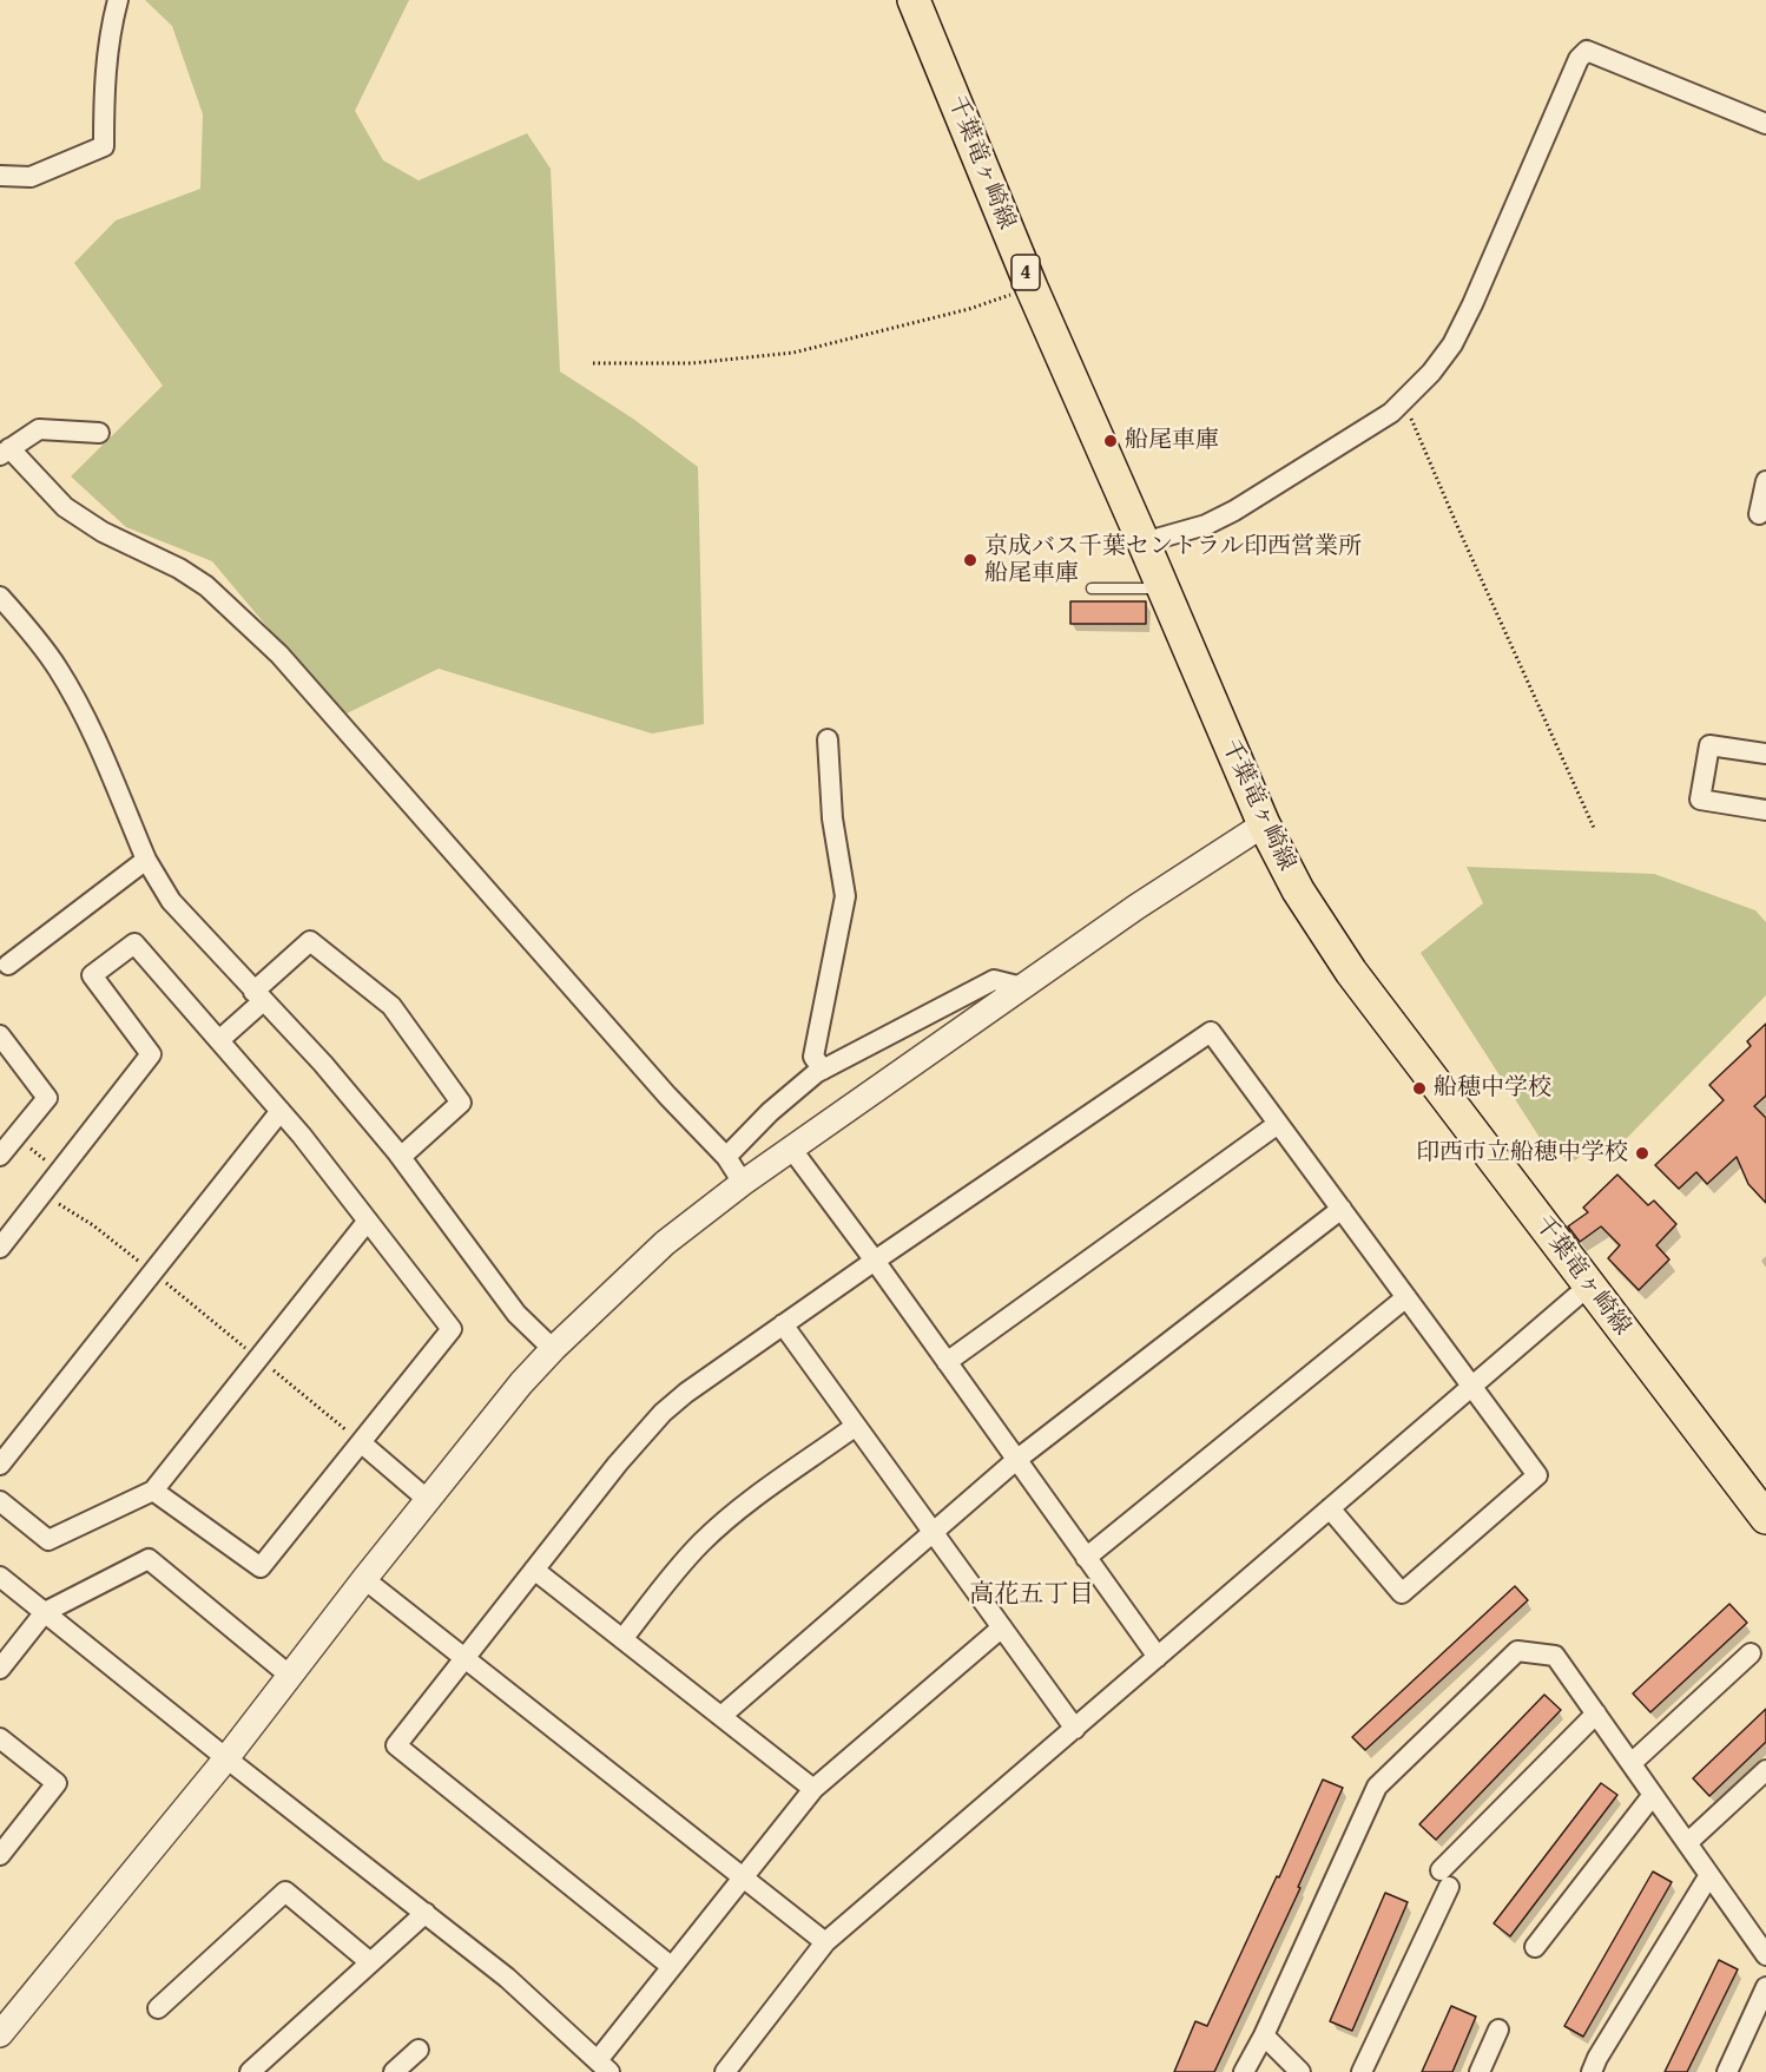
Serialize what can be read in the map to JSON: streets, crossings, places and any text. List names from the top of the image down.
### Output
{
  "streets": {
    "main road": ["千葉竜ヶ崎線", "4"]
  },
  "districts": ["高花五丁目"],
  "places": [
    "船尾車庫",
    "京成バス千葉セントラル印西営業所 船尾車庫",
    "船穂中学校",
    "印西市立船穂中学校"
  ]
}
